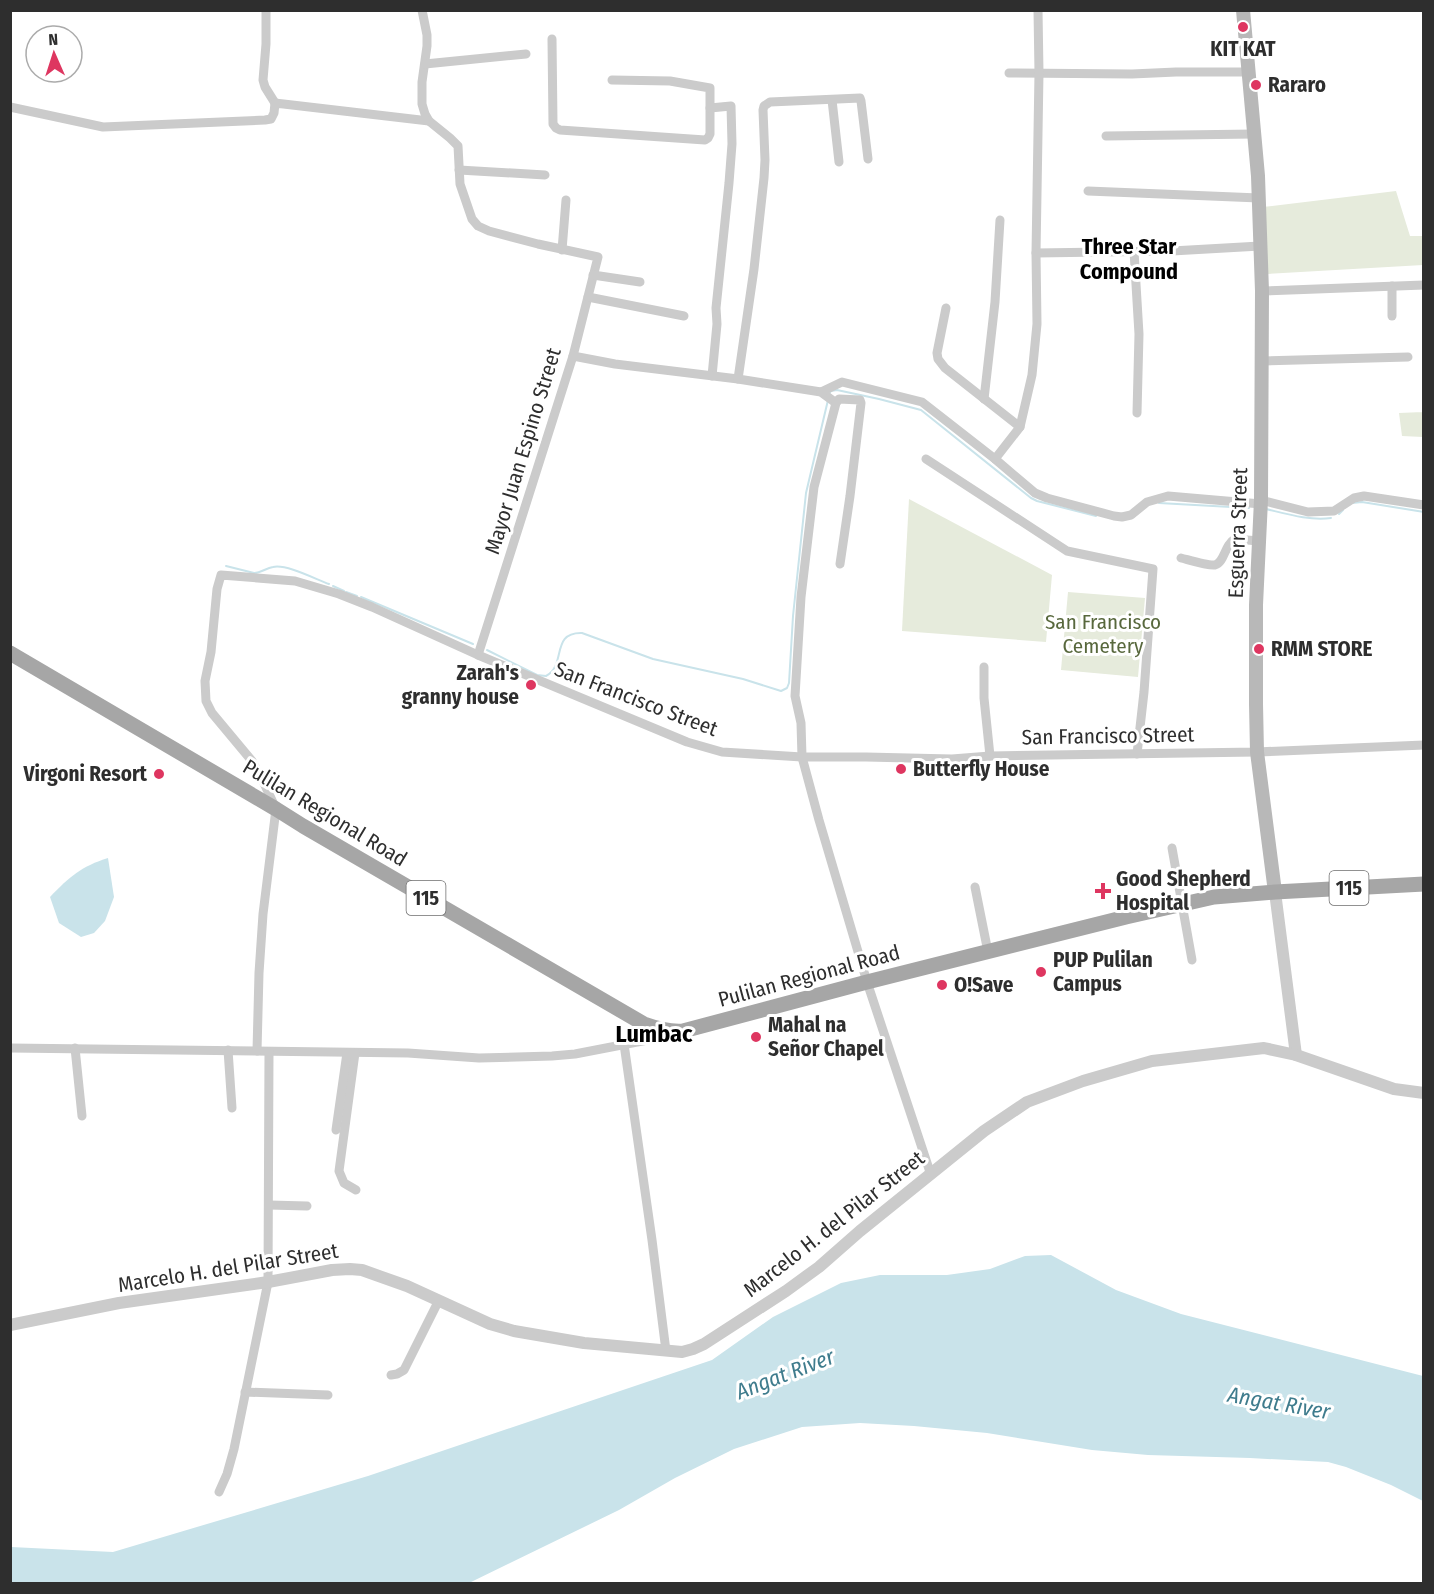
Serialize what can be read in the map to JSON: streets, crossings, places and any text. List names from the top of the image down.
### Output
{
  "streets": {
    "main road": ["Esguerra Street", "Pulilan Regional Road", "115"],
    "street": ["Mayor Juan Espino Street", "San Francisco Street", "Marcelo H. del Pilar Street"]
  },
  "crossings": [
    ["Mayor Juan Espino Street", "San Francisco Street"],
    ["Esguerra Street", "San Francisco Street"],
    ["Esguerra Street", "Pulilan Regional Road"],
    ["Esguerra Street", "Marcelo H. del Pilar Street"],
    ["San Francisco Street", "Pulilan Regional Road"]
  ],
  "districts": ["Three Star Compound", "Lumbac"],
  "water": ["Angat River"],
  "parks": ["San Francisco Cemetery"],
  "places": {
    "other": [
      "KIT KAT",
      "Rararo",
      "RMM STORE",
      "Zarah's granny house",
      "Butterfly House",
      "Virgoni Resort",
      "PUP Pulilan Campus",
      "O!Save",
      "Mahal na Señor Chapel"
    ],
    "health": ["Good Shepherd Hospital"]
  },
  "north": "top"
}
